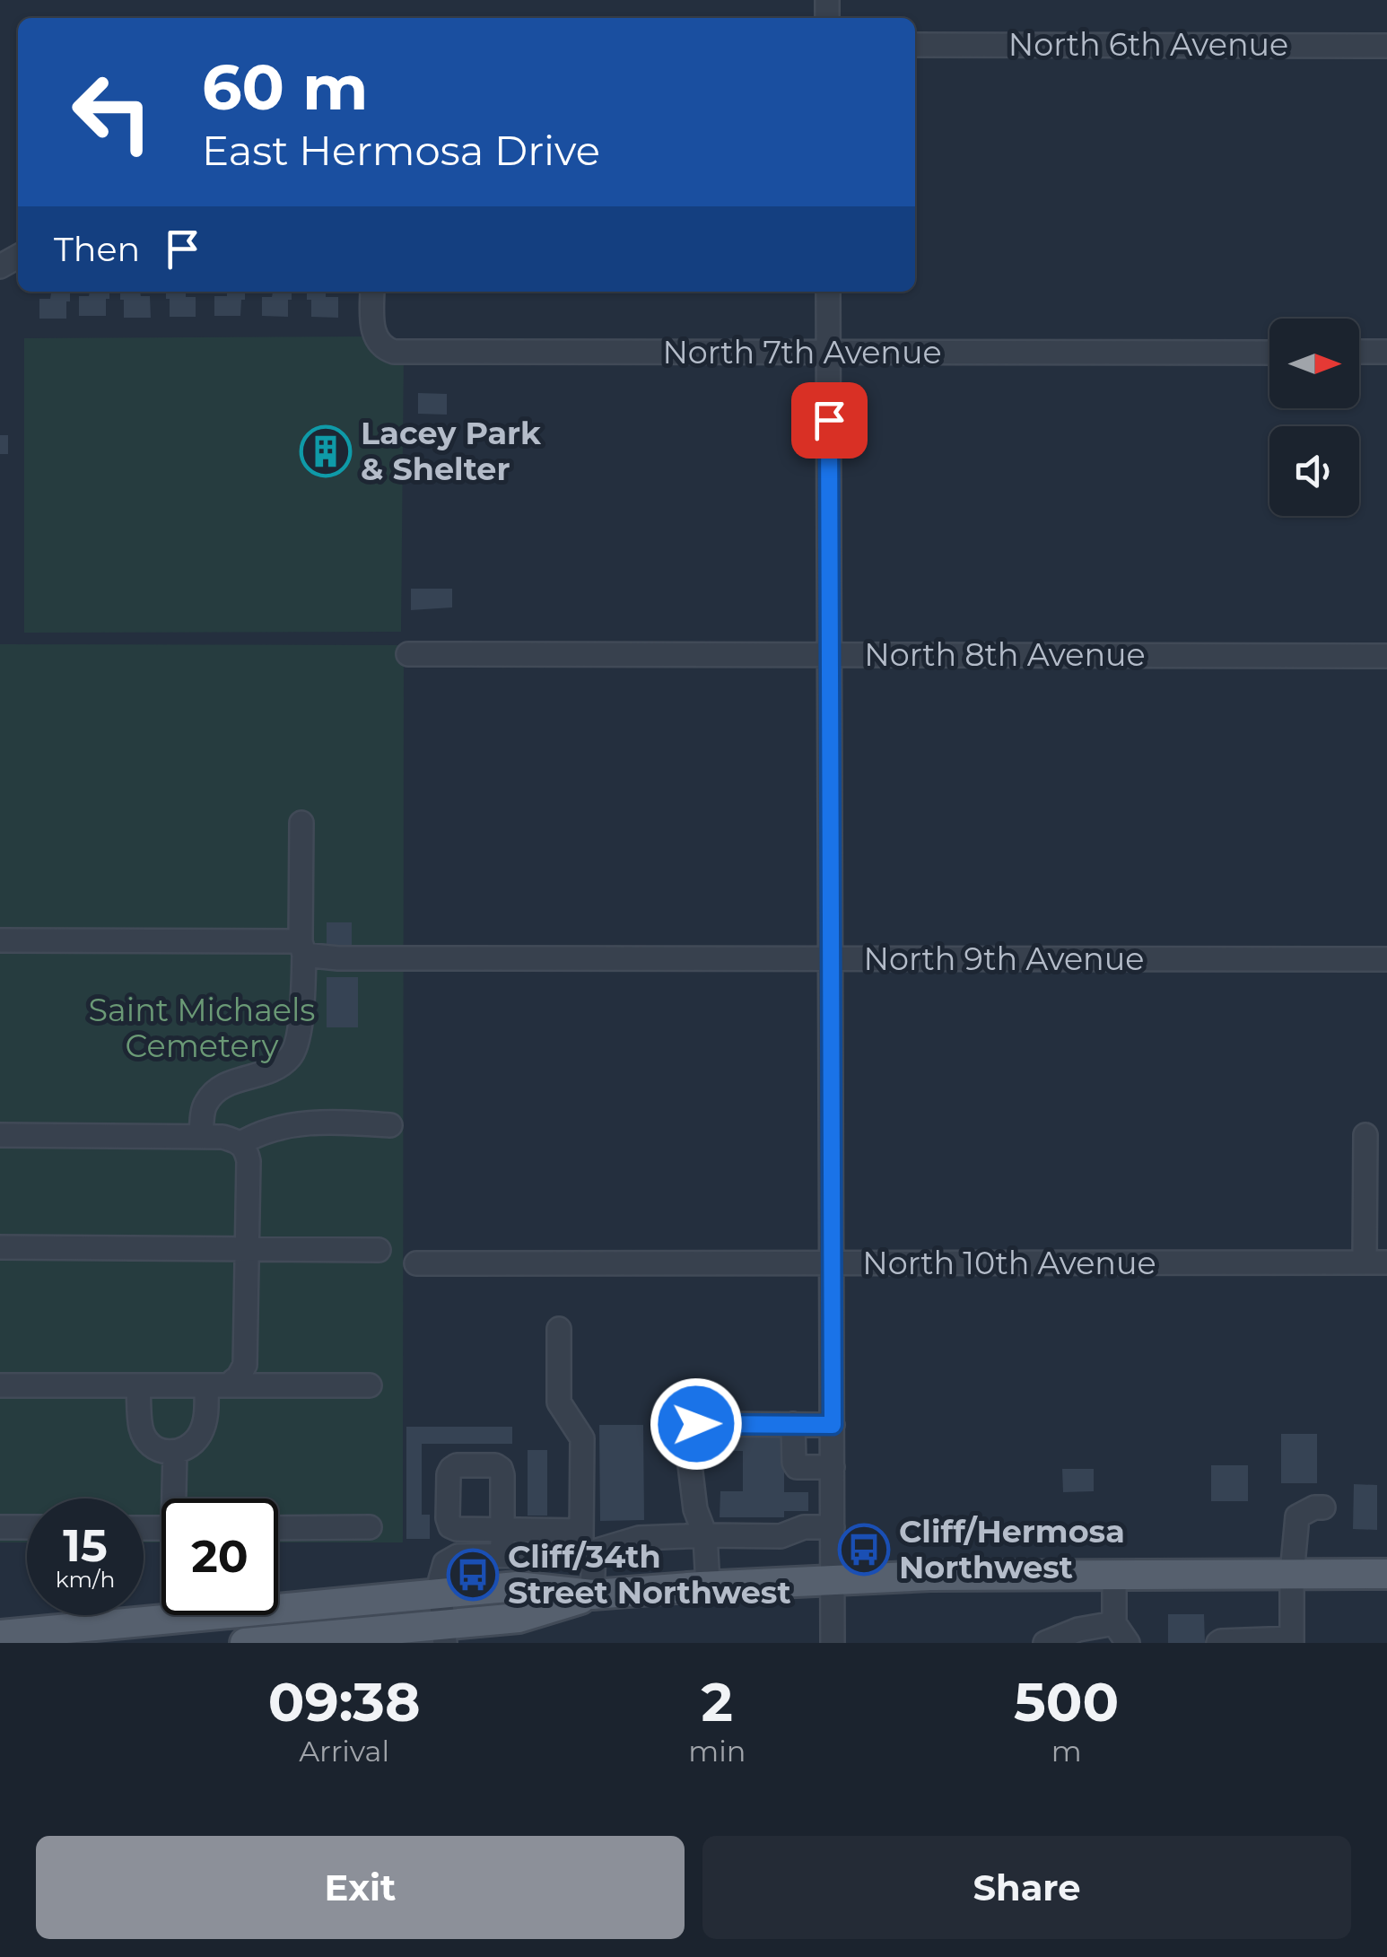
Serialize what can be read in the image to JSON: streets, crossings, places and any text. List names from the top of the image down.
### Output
{
  "streets": {
    "street": [
      "North 6th Avenue",
      "North 7th Avenue",
      "North 8th Avenue",
      "North 9th Avenue",
      "North 10th Avenue"
    ]
  },
  "parks": ["Saint Michaels Cemetery"],
  "places": {
    "building": ["Lacey Park & Shelter"],
    "bus stop": ["Cliff/Hermosa Northwest", "Cliff/34th Street Northwest"]
  },
  "north": "right",
  "page": {
    "turn": ["60 m", "East Hermosa Drive"],
    "then": "Then",
    "speed": "15 km/h",
    "limit": "20",
    "eta": [
      "09:38",
      "Arrival",
      "2",
      "min",
      "500",
      "m"
    ],
    "buttons": ["Exit", "Share"]
  }
}
